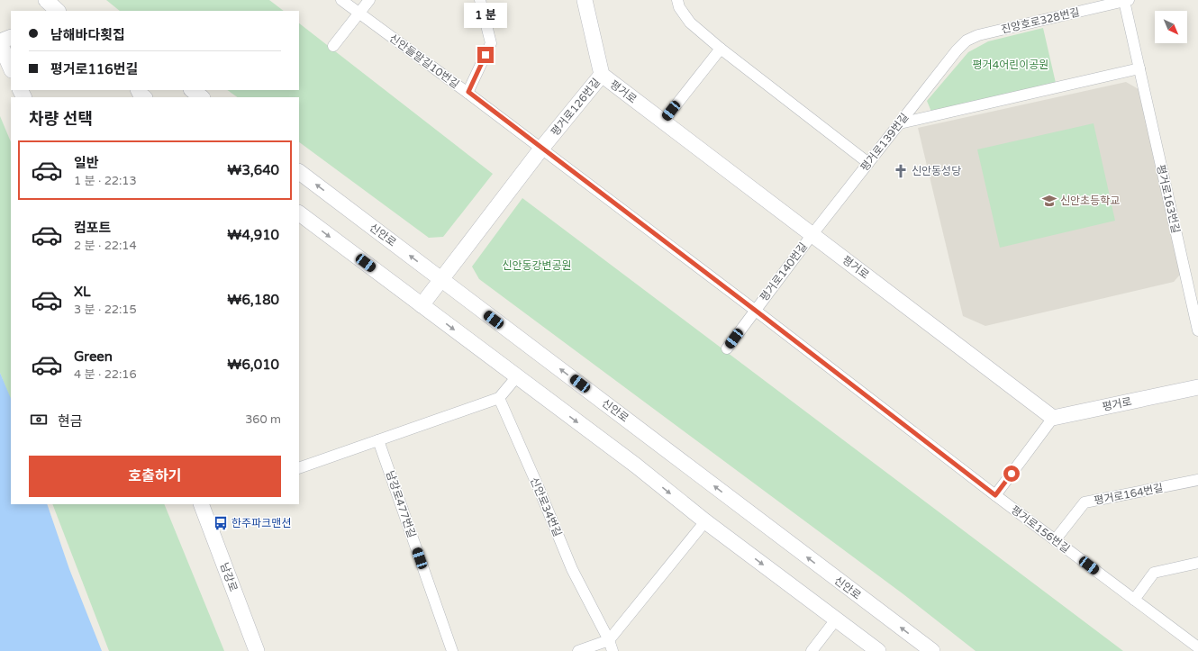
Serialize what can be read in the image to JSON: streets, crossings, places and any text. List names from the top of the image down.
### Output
{
  "streets": {
    "street": [
      "진양호로328번길",
      "신안들말길10번길",
      "평거로",
      "평거로126번길",
      "평거로139번길",
      "평거로163번길",
      "신안로",
      "평거로140번길",
      "평거로164번길",
      "남강로477번길",
      "신안로34번길",
      "평거로156번길",
      "남강로"
    ]
  },
  "crossings": [
    ["진양호로328번길", "평거로139번길"],
    ["진양호로328번길", "평거로163번길"],
    ["신안들말길10번길", "평거로126번길"],
    ["평거로", "평거로126번길"],
    ["평거로", "평거로139번길"],
    ["평거로", "평거로140번길"],
    ["평거로126번길", "신안로"],
    ["평거로139번길", "평거로140번길"],
    ["평거로140번길", "평거로156번길"],
    ["평거로164번길", "평거로156번길"]
  ],
  "parks": ["평거4어린이공원", "신안동강변공원"],
  "places": {
    "church": ["신안동성당"],
    "school or university": ["신안초등학교"],
    "bus stop": ["한주파크맨션"]
  },
  "north": "bottom right",
  "page": {
    "bubble": "1 분",
    "banner": ["남해바다횟집", "평거로116번길"],
    "heading": "차량 선택",
    "list": [
      {
        "name": "일반",
        "note": "1 분 · 22:13",
        "value": "₩3,640"
      },
      {
        "name": "컴포트",
        "note": "2 분 · 22:14",
        "value": "₩4,910"
      },
      {
        "name": "XL",
        "note": "3 분 · 22:15",
        "value": "₩6,180"
      },
      {
        "name": "Green",
        "note": "4 분 · 22:16",
        "value": "₩6,010"
      }
    ],
    "pay": ["현금", "360 m"],
    "buttons": "호출하기"
  }
}
